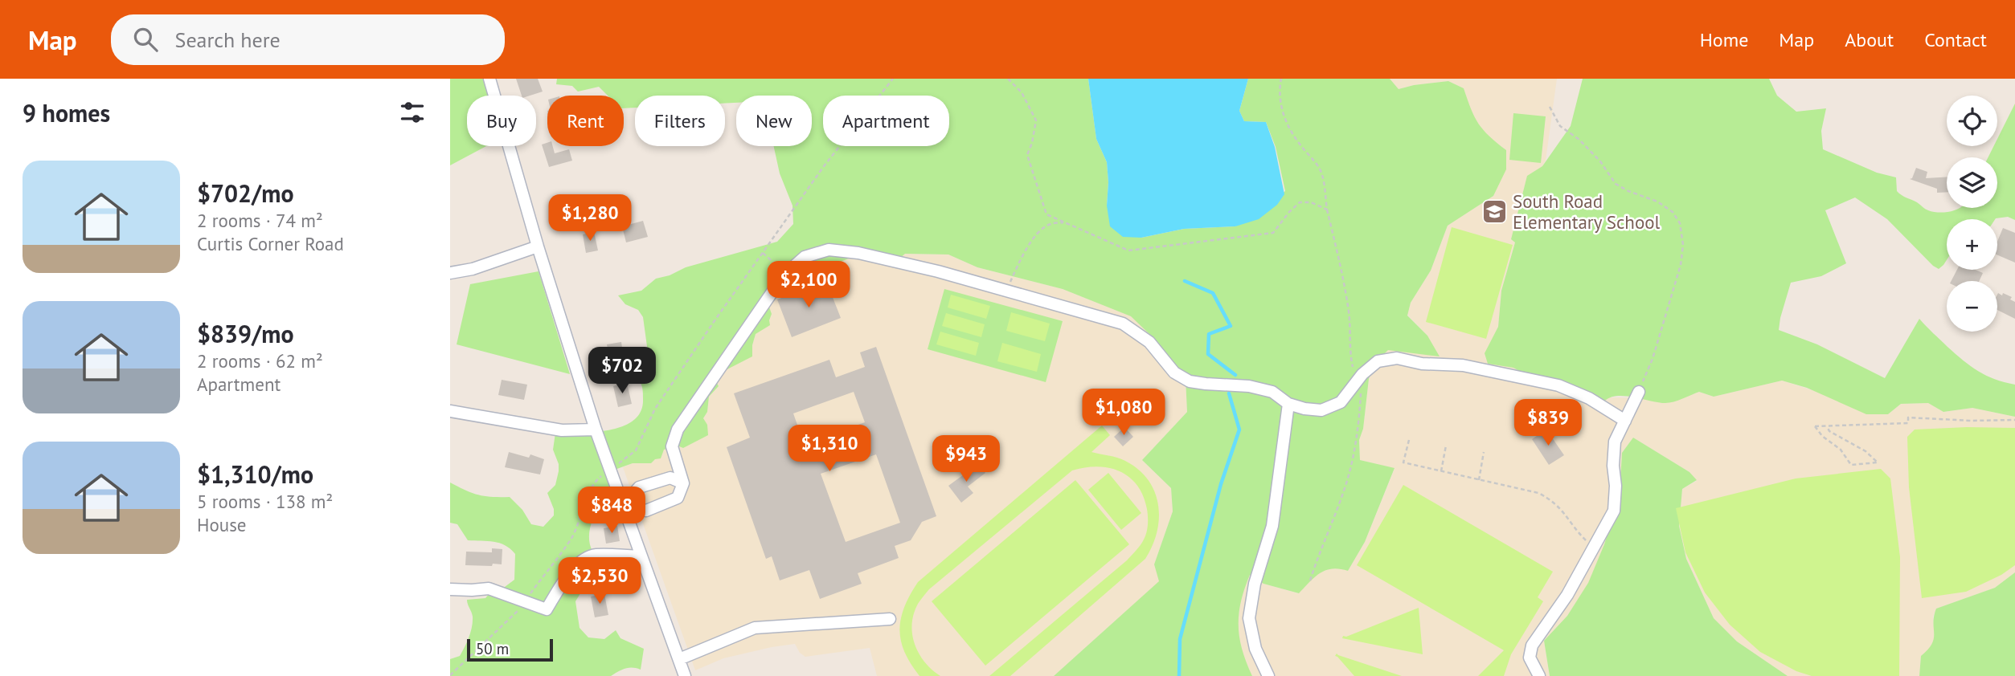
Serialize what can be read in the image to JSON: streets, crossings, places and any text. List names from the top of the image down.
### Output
{
  "places": {
    "school or university": ["South Road Elementary School"]
  },
  "scale_bar": "50 m",
  "page": {
    "header": "Map",
    "search": "Search here",
    "nav": [
      "Home",
      "Map",
      "About",
      "Contact"
    ],
    "heading": "9 homes",
    "map_buttons": ["+", "−"],
    "chip": [
      "Buy",
      "Rent",
      "Filters",
      "New",
      "Apartment"
    ],
    "list": [
      {
        "name": "$702/mo",
        "note": "2 rooms · 74 m² · Curtis Corner Road"
      },
      {
        "name": "$839/mo",
        "note": "2 rooms · 62 m² · Apartment"
      },
      {
        "name": "$1,310/mo",
        "note": "5 rooms · 138 m² · House"
      }
    ],
    "price": [
      "$1,280",
      "$2,100",
      "$702",
      "$1,080",
      "$839",
      "$1,310",
      "$943",
      "$848",
      "$2,530"
    ],
    "scale": "50 m"
  }
}
